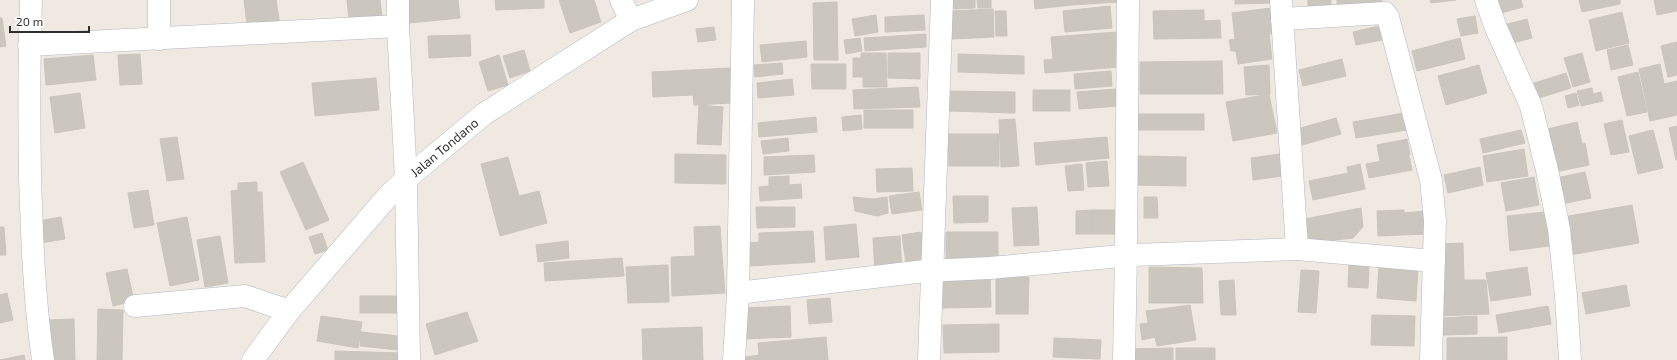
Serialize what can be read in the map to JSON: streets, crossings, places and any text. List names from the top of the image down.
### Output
{
  "streets": {
    "street": ["Jalan Tondano"]
  },
  "scale_bar": "20 m"
}
